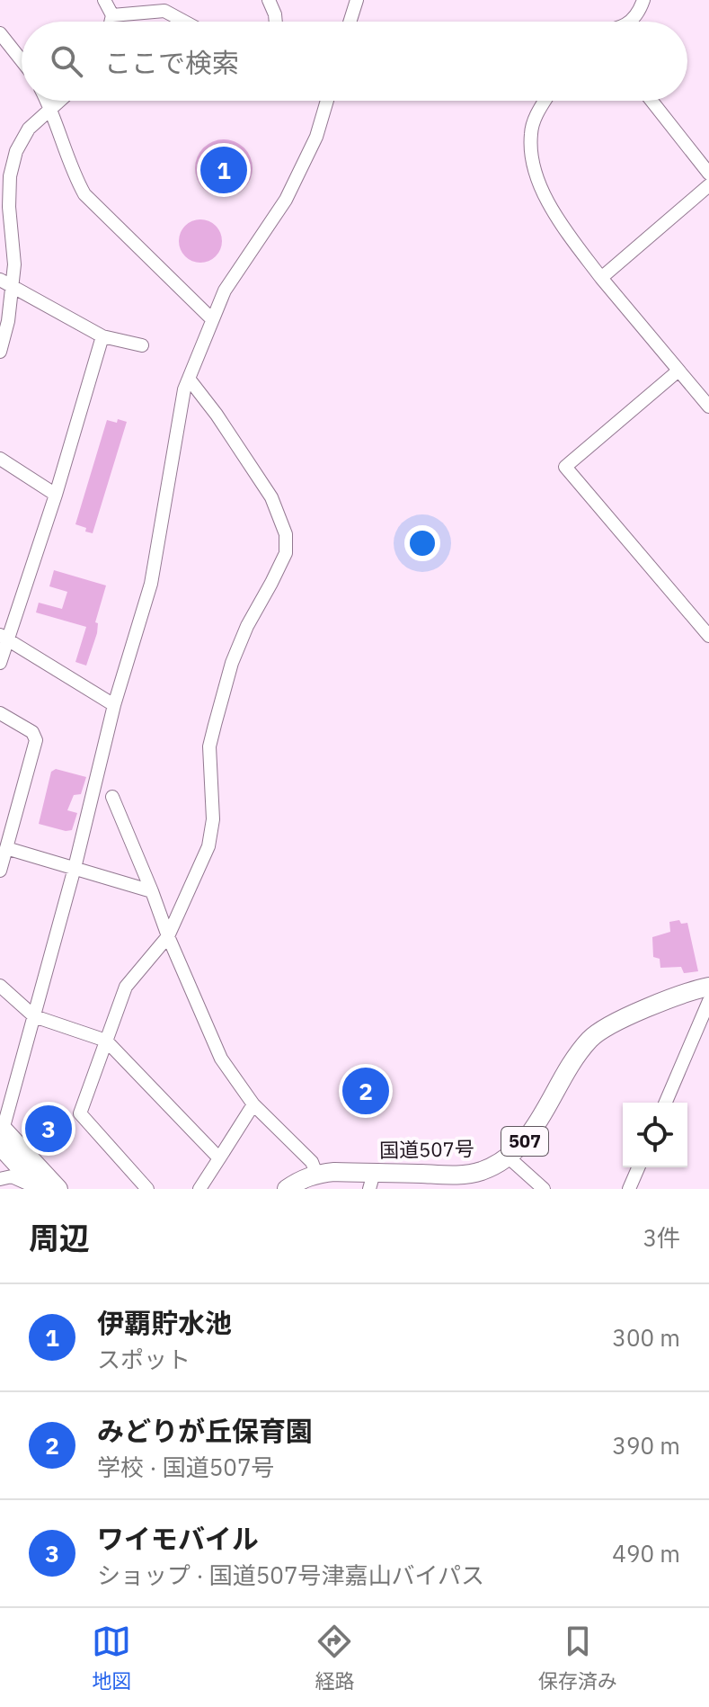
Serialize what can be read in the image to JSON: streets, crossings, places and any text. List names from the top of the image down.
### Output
{
  "streets": {
    "highway": ["507", "国道507号"]
  },
  "page": {
    "search": "ここで検索",
    "pins": ["1", "2", "3"],
    "heading": ["周辺", "3件"],
    "list": [
      {
        "mark": "1",
        "name": "伊覇貯水池",
        "note": "スポット",
        "value": "300 m"
      },
      {
        "mark": "2",
        "name": "みどりが丘保育園",
        "note": "学校 · 国道507号",
        "value": "390 m"
      },
      {
        "mark": "3",
        "name": "ワイモバイル",
        "note": "ショップ · 国道507号津嘉山バイパス",
        "value": "490 m"
      }
    ],
    "nav": ["地図", "経路", "保存済み"]
  }
}
